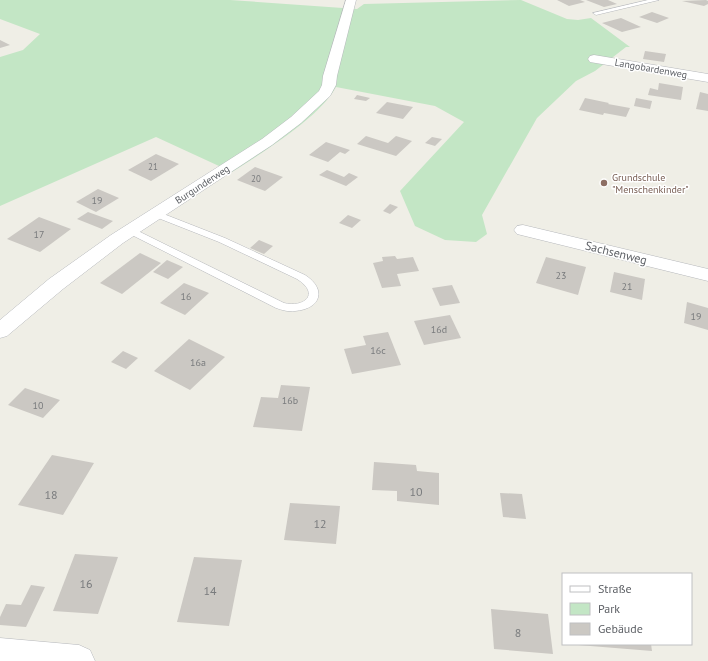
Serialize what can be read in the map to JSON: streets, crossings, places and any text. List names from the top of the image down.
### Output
{
  "streets": {
    "street": ["Langobardenweg", "Burgunderweg", "Sachsenweg"]
  },
  "places": ["Grundschule \"Menschenkinder\""],
  "house_numbers": [
    "21",
    "20",
    "19",
    "17",
    "23",
    "21",
    "16",
    "19",
    "16d",
    "16c",
    "16a",
    "16b",
    "10",
    "10",
    "18",
    "12",
    "16",
    "14",
    "8"
  ],
  "legend": ["Straße", "Park", "Gebäude"]
}
